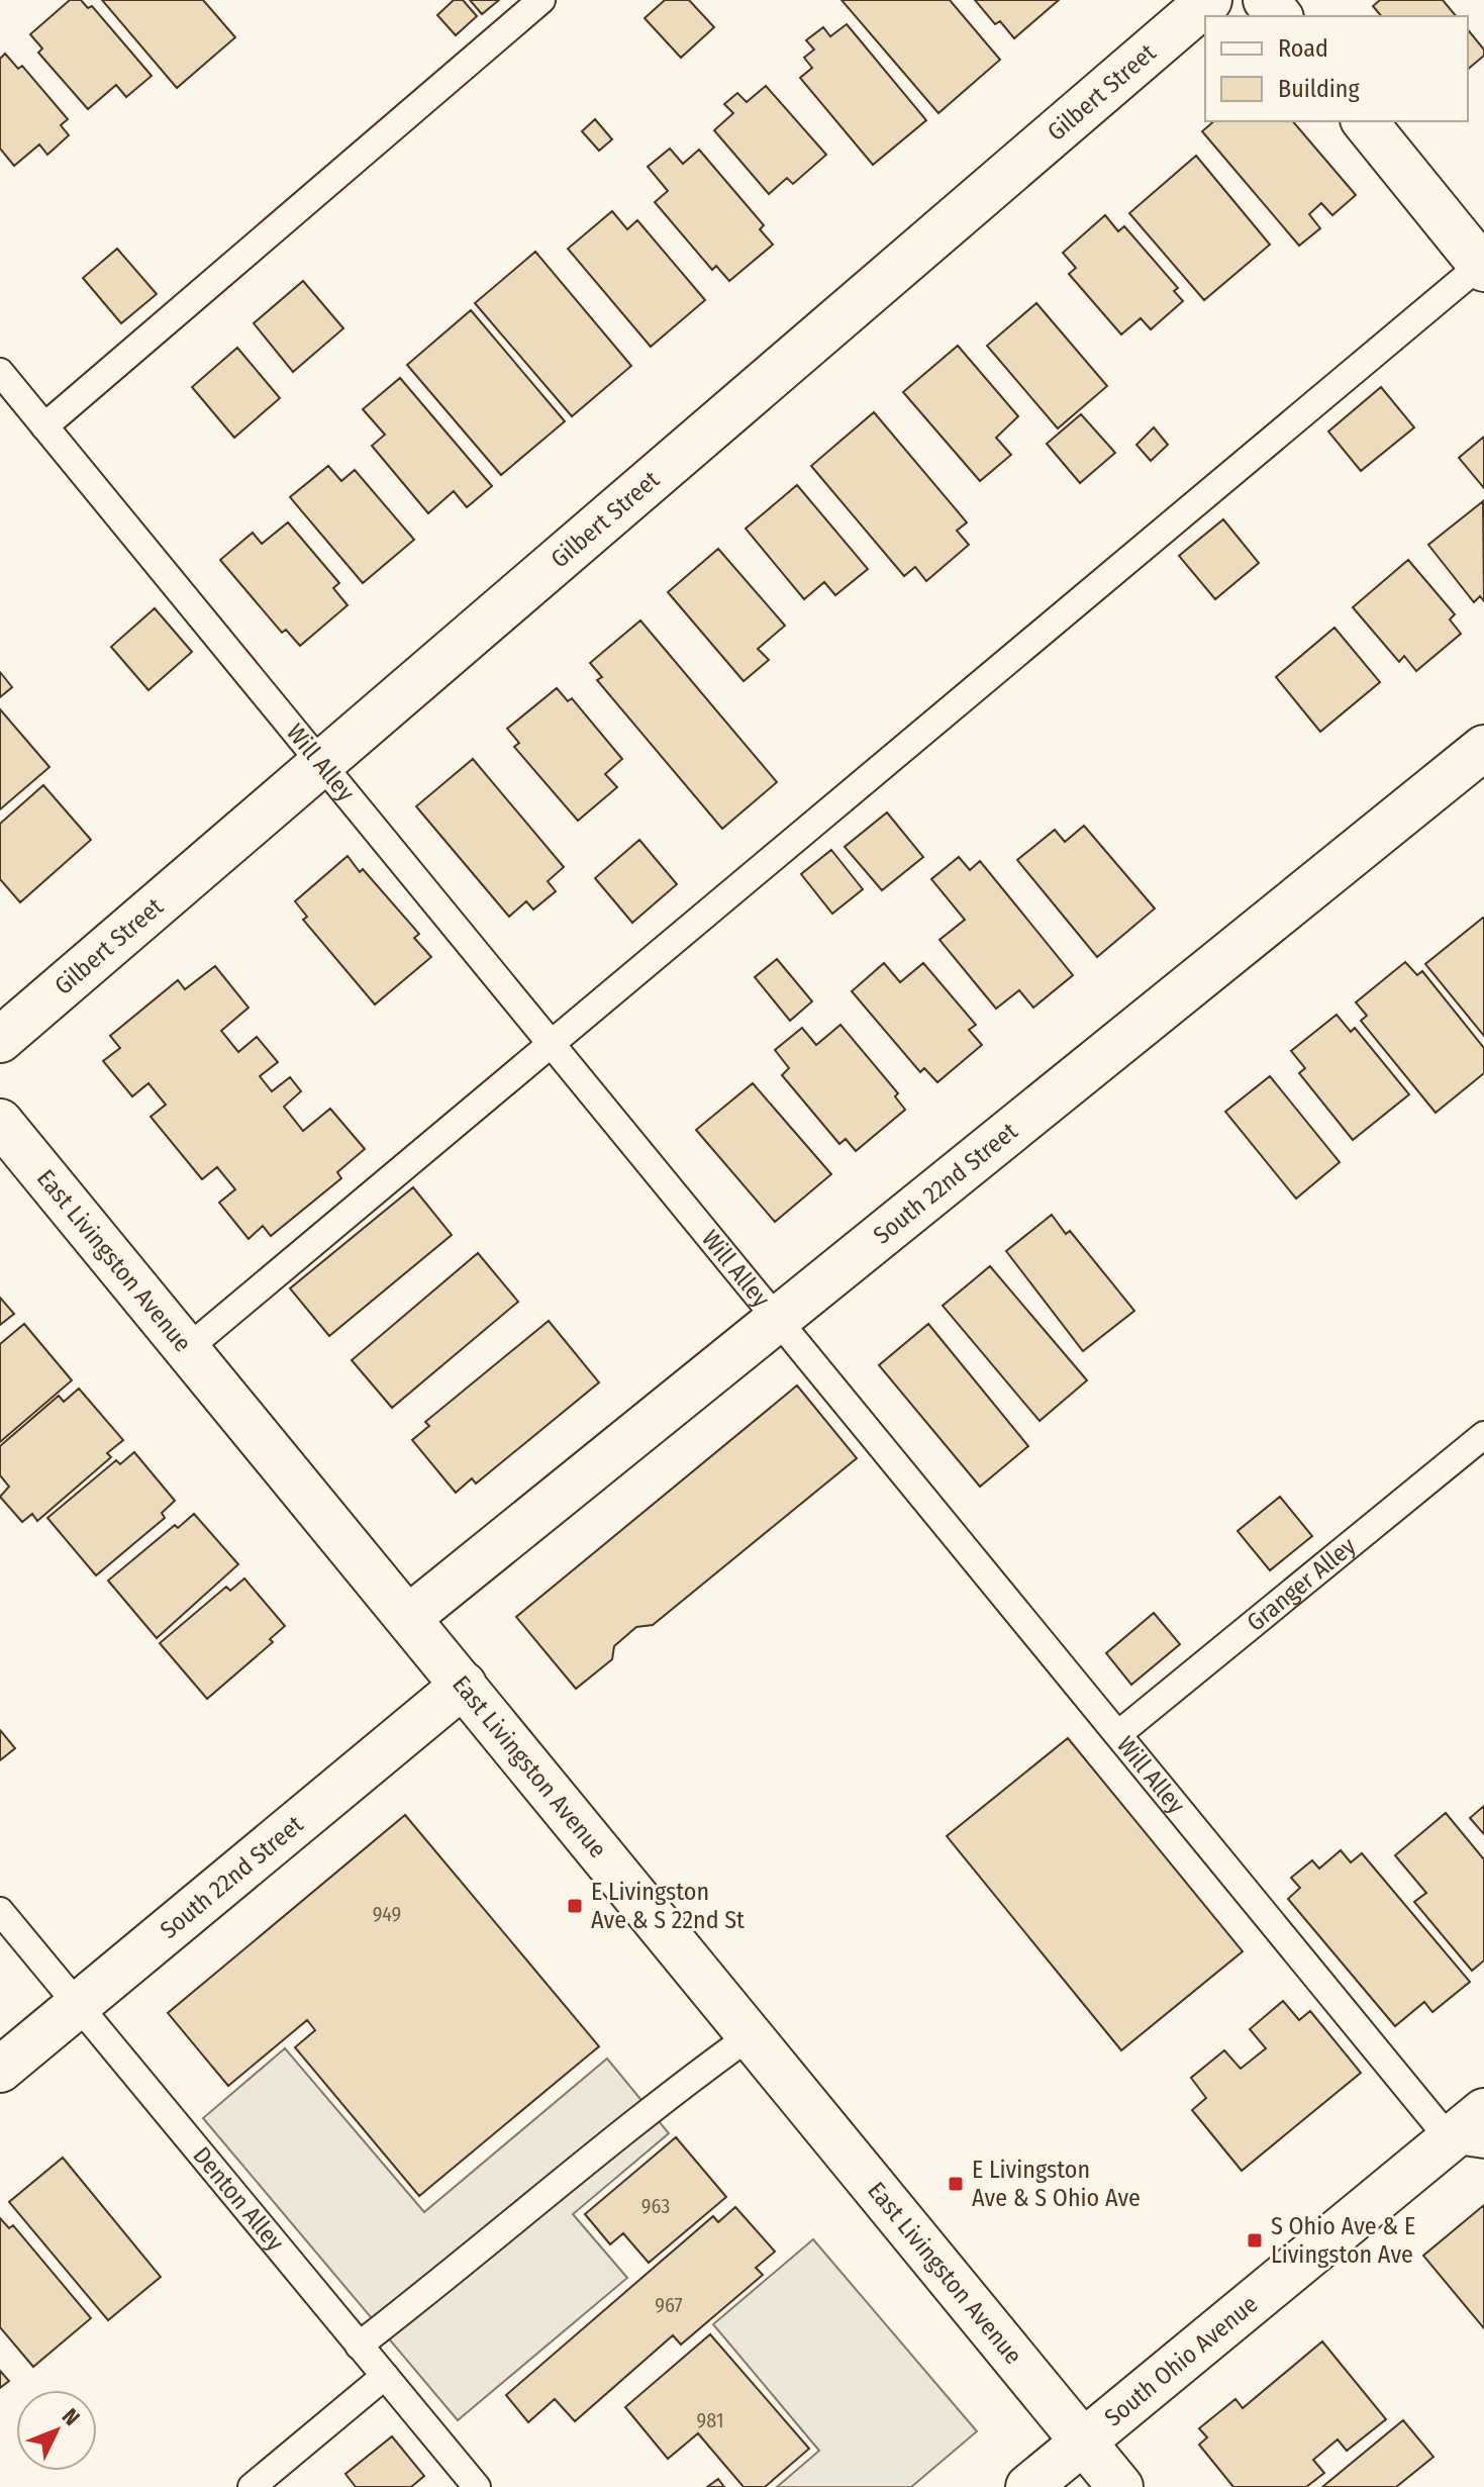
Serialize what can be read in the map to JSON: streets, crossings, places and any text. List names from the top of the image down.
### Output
{
  "streets": {
    "street": [
      "Gilbert Street",
      "South 22nd Street",
      "East Livingston Avenue",
      "South Ohio Avenue"
    ],
    "lane": ["Will Alley", "Granger Alley", "Denton Alley"]
  },
  "crossings": [
    ["Gilbert Street", "Will Alley"],
    ["Will Alley", "South 22nd Street"],
    ["Will Alley", "Granger Alley"],
    ["Will Alley", "South Ohio Avenue"],
    ["South 22nd Street", "East Livingston Avenue"],
    ["South 22nd Street", "Denton Alley"],
    ["East Livingston Avenue", "South Ohio Avenue"]
  ],
  "places": {
    "transit": ["E Livingston Ave & S 22nd St", "E Livingston Ave & S Ohio Ave", "S Ohio Ave & E Livingston Ave"]
  },
  "house_numbers": [
    "949",
    "963",
    "967",
    "981"
  ],
  "legend": ["Road", "Building"],
  "north": "top right"
}
